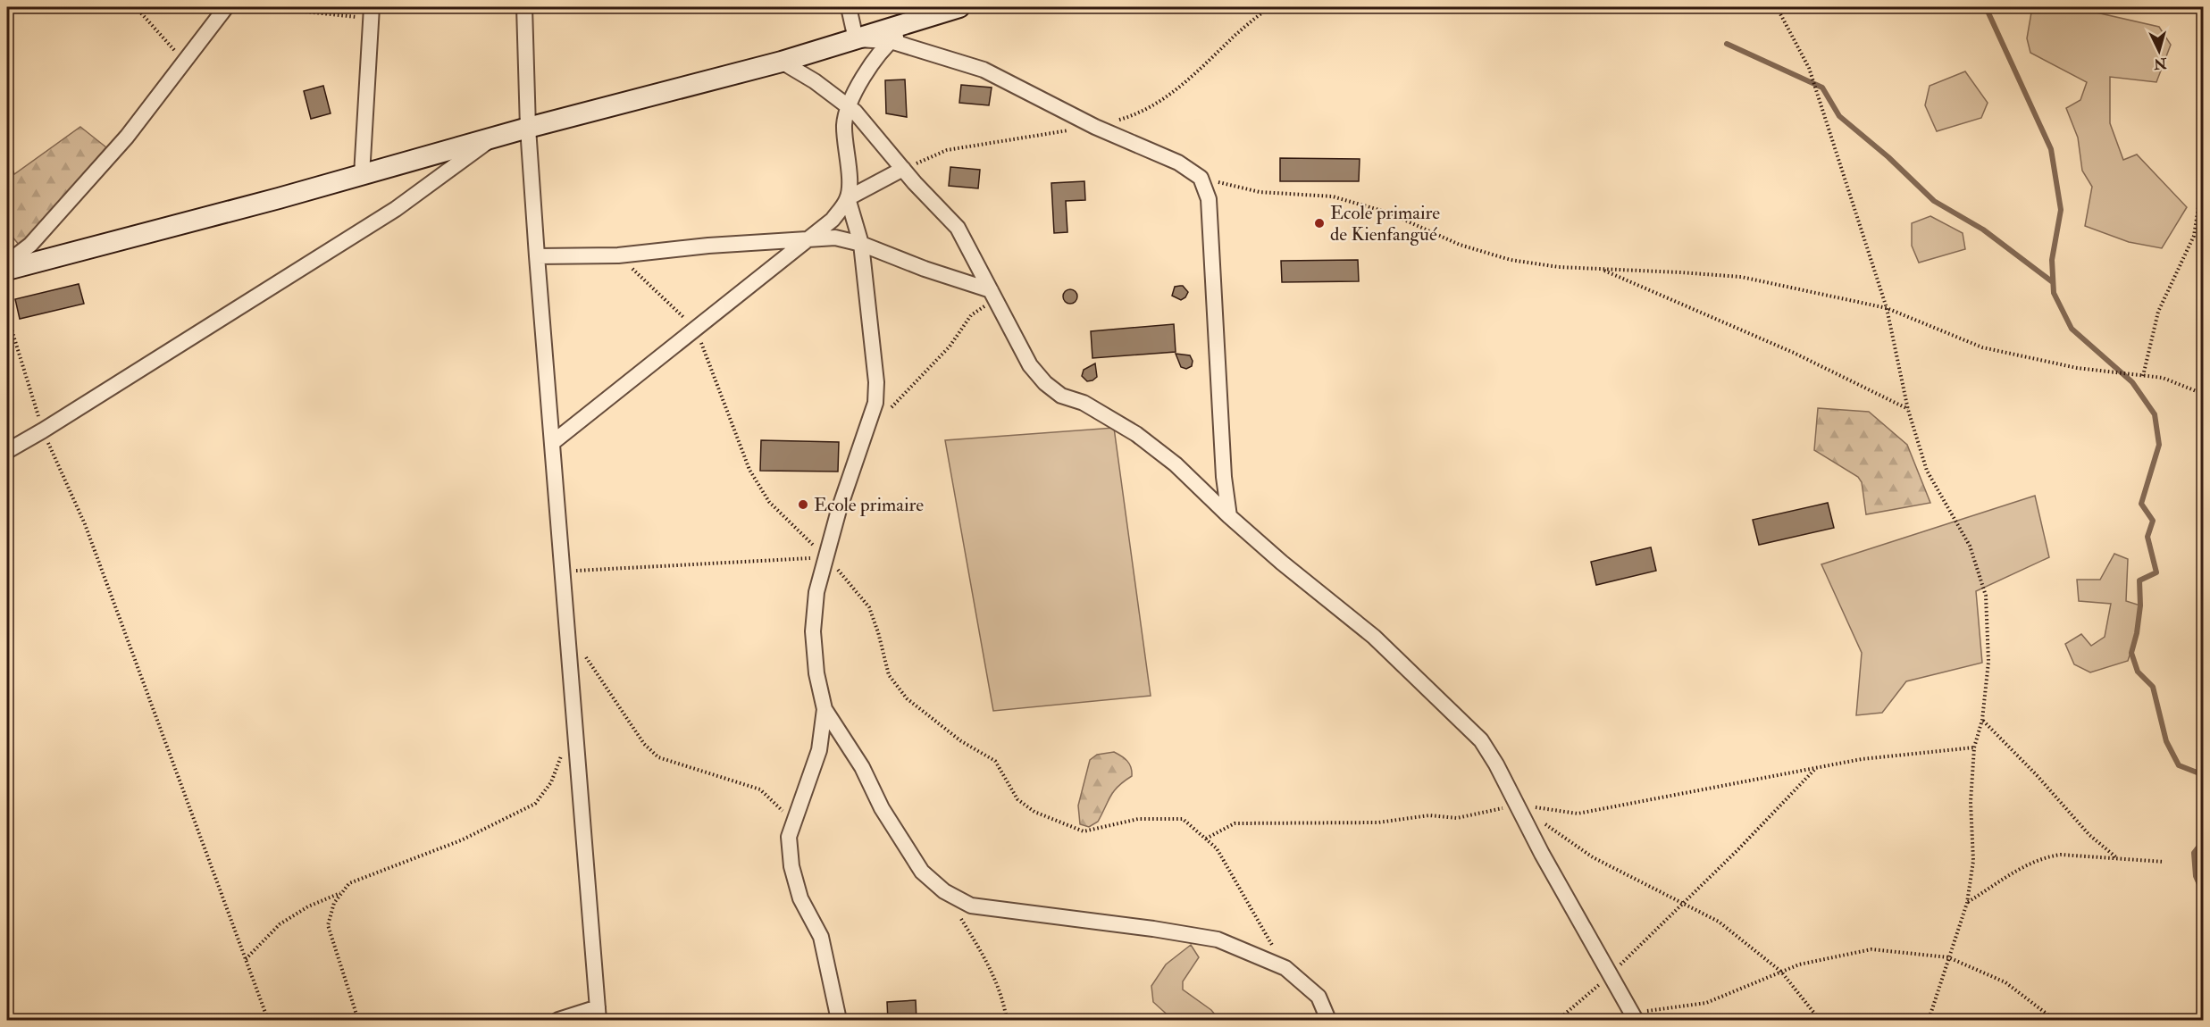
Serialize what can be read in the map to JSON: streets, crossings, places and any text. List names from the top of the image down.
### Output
{
  "places": ["Ecole primaire de Kienfangué", "Ecole primaire"],
  "north": "bottom"
}
